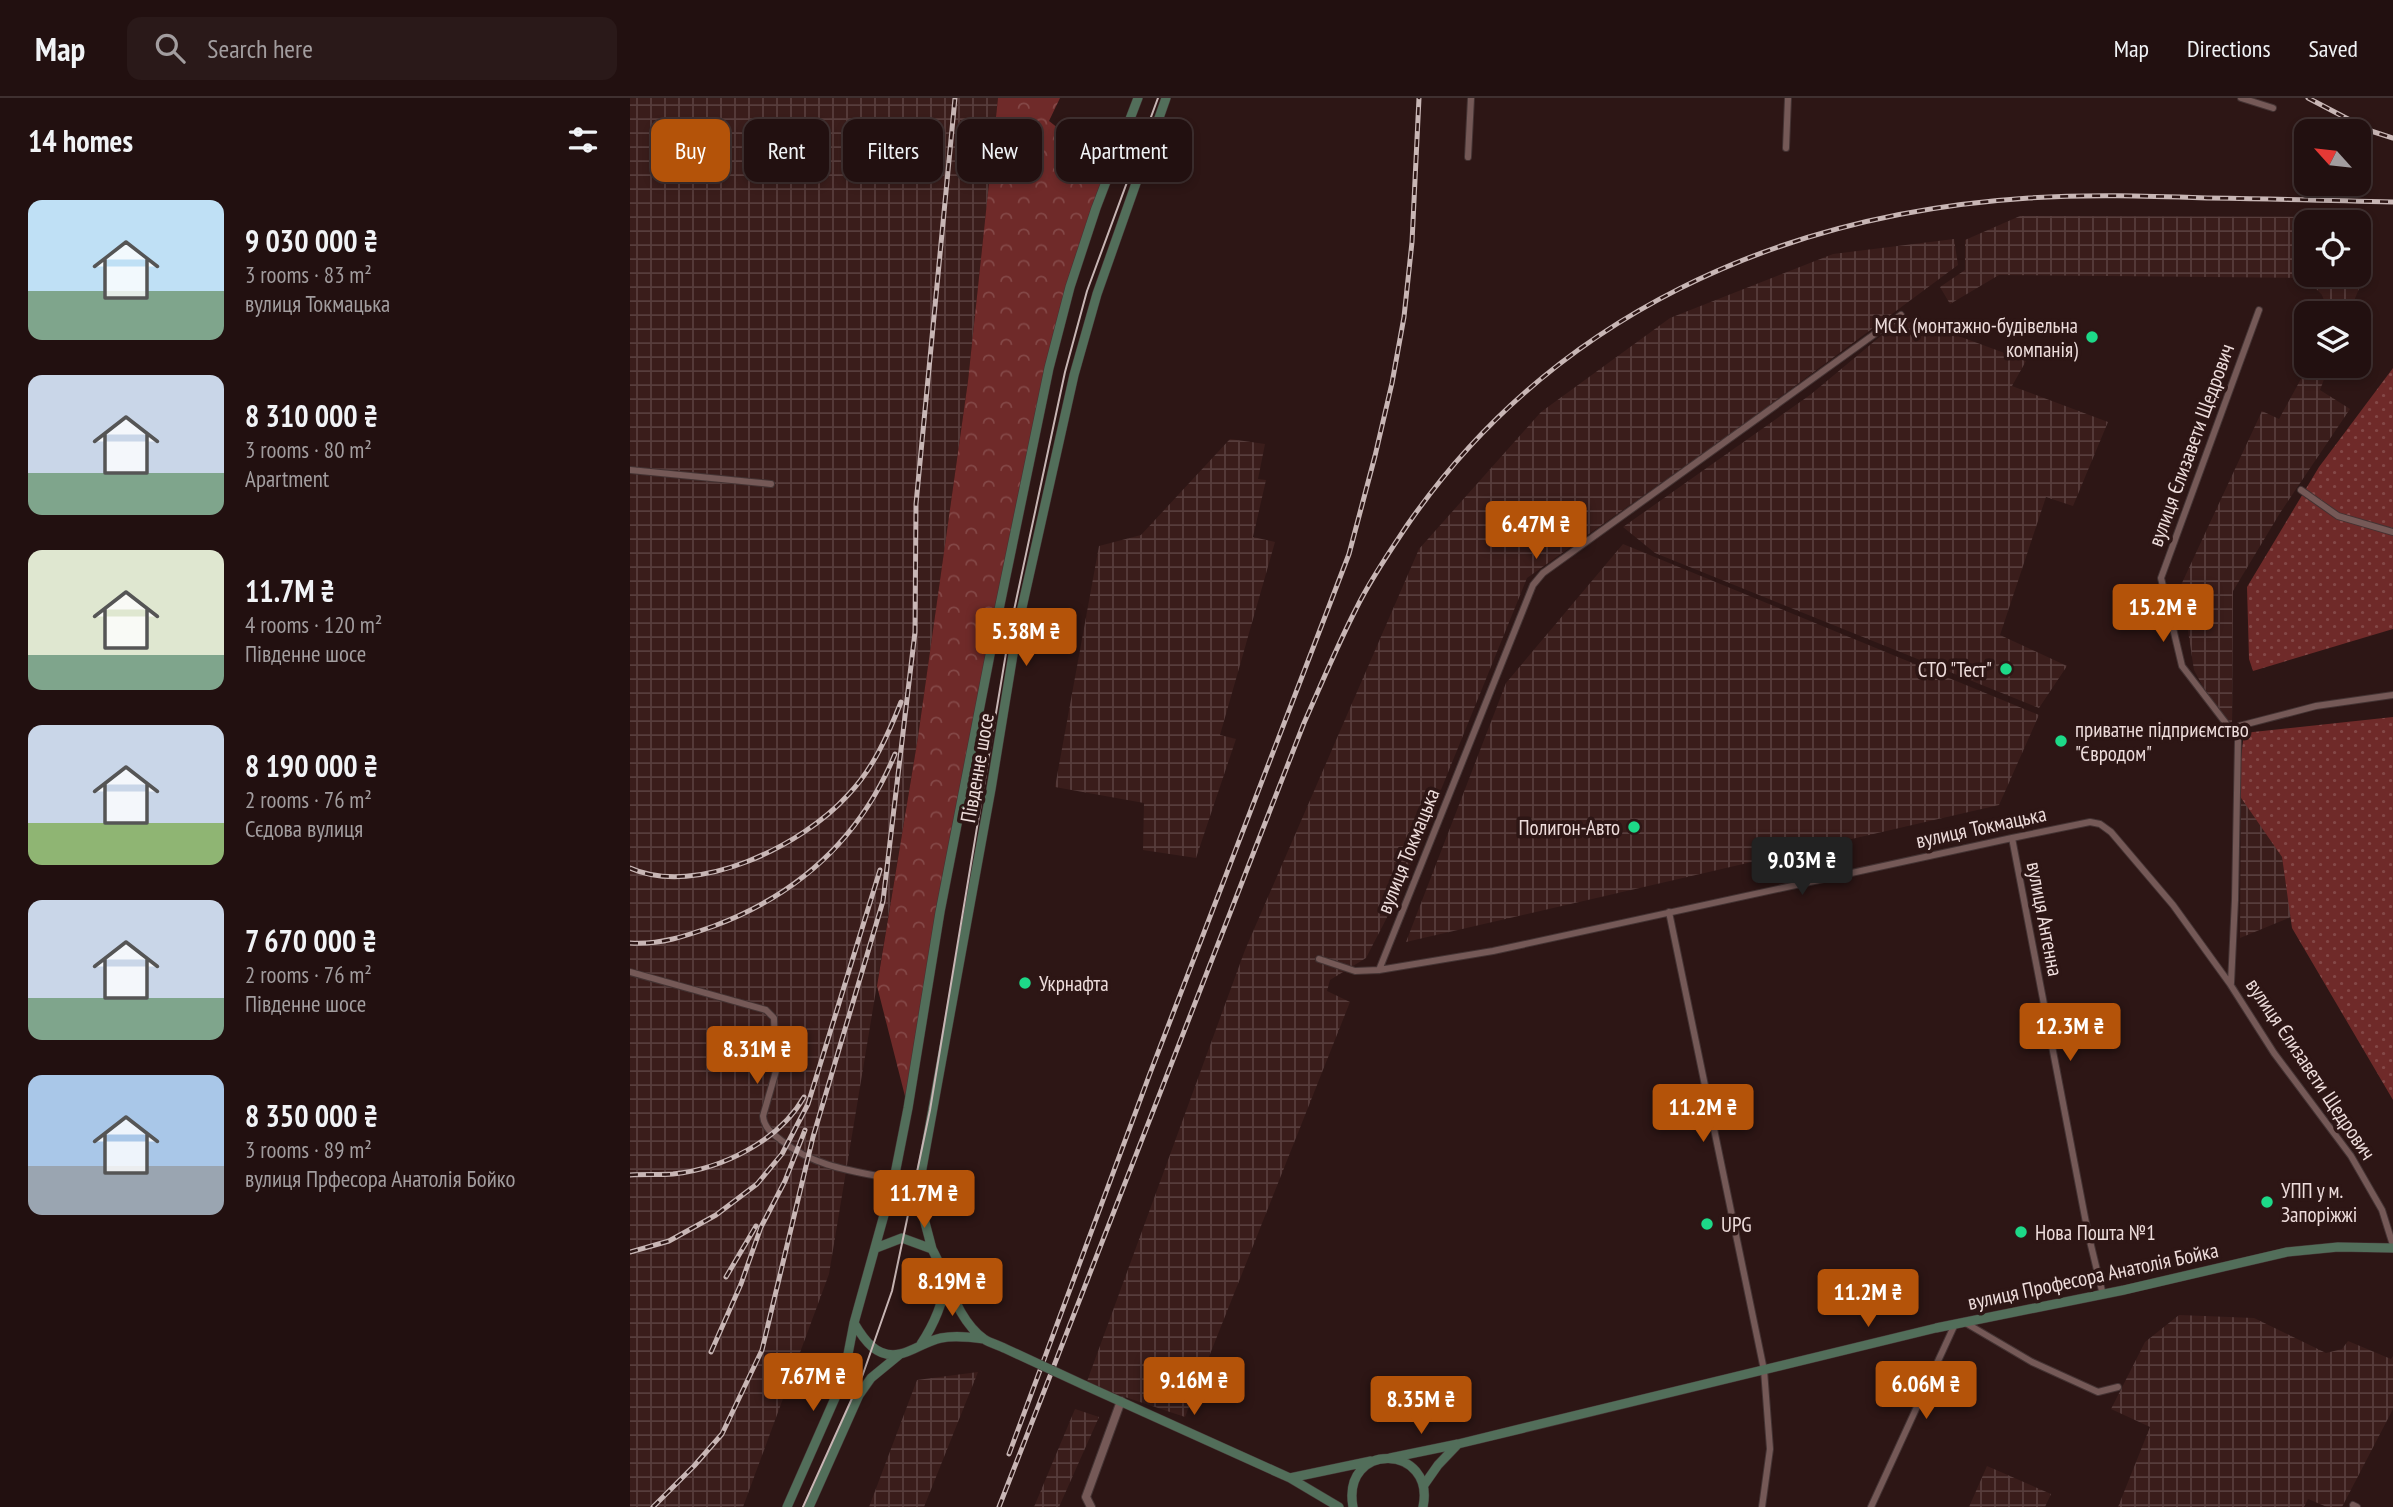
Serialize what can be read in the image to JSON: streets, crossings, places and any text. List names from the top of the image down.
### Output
{
  "streets": {
    "main road": ["Південне шосе", "вулиця Професора Анатолія Бойка"],
    "street": ["вулиця Єлизавети Щедрович", "вулиця Токмацька", "вулиця Антенна"]
  },
  "crossings": [
    ["вулиця Єлизавети Щедрович", "вулиця Токмацька"],
    ["вулиця Єлизавети Щедрович", "вулиця Професора Анатолія Бойка"],
    ["вулиця Токмацька", "вулиця Антенна"],
    ["вулиця Антенна", "вулиця Професора Анатолія Бойка"]
  ],
  "places": [
    "МСК (монтажно-будівельна компанія)",
    "СТО \"Тест\"",
    "приватне підприємство \"Євродом\"",
    "Полигон-Авто",
    "Укрнафта",
    "УПП у м. Запоріжжі",
    "UPG",
    "Нова Пошта №1"
  ],
  "north": "top left",
  "page": {
    "header": "Map",
    "search": "Search here",
    "nav": ["Map", "Directions", "Saved"],
    "heading": "14 homes",
    "chip": [
      "Buy",
      "Rent",
      "Filters",
      "New",
      "Apartment"
    ],
    "list": [
      {
        "name": "9 030 000 ₴",
        "note": "3 rooms · 83 m² · вулиця Токмацька"
      },
      {
        "name": "8 310 000 ₴",
        "note": "3 rooms · 80 m² · Apartment"
      },
      {
        "name": "11.7M ₴",
        "note": "4 rooms · 120 m² · Південне шосе"
      },
      {
        "name": "8 190 000 ₴",
        "note": "2 rooms · 76 m² · Сєдова вулиця"
      },
      {
        "name": "7 670 000 ₴",
        "note": "2 rooms · 76 m² · Південне шосе"
      },
      {
        "name": "8 350 000 ₴",
        "note": "3 rooms · 89 m² · вулиця Прфесора Анатолія Бойко"
      }
    ],
    "price": [
      "6.47M ₴",
      "15.2M ₴",
      "5.38M ₴",
      "9.03M ₴",
      "12.3M ₴",
      "8.31M ₴",
      "11.2M ₴",
      "11.7M ₴",
      "8.19M ₴",
      "11.2M ₴",
      "7.67M ₴",
      "9.16M ₴",
      "6.06M ₴",
      "8.35M ₴"
    ]
  }
}
